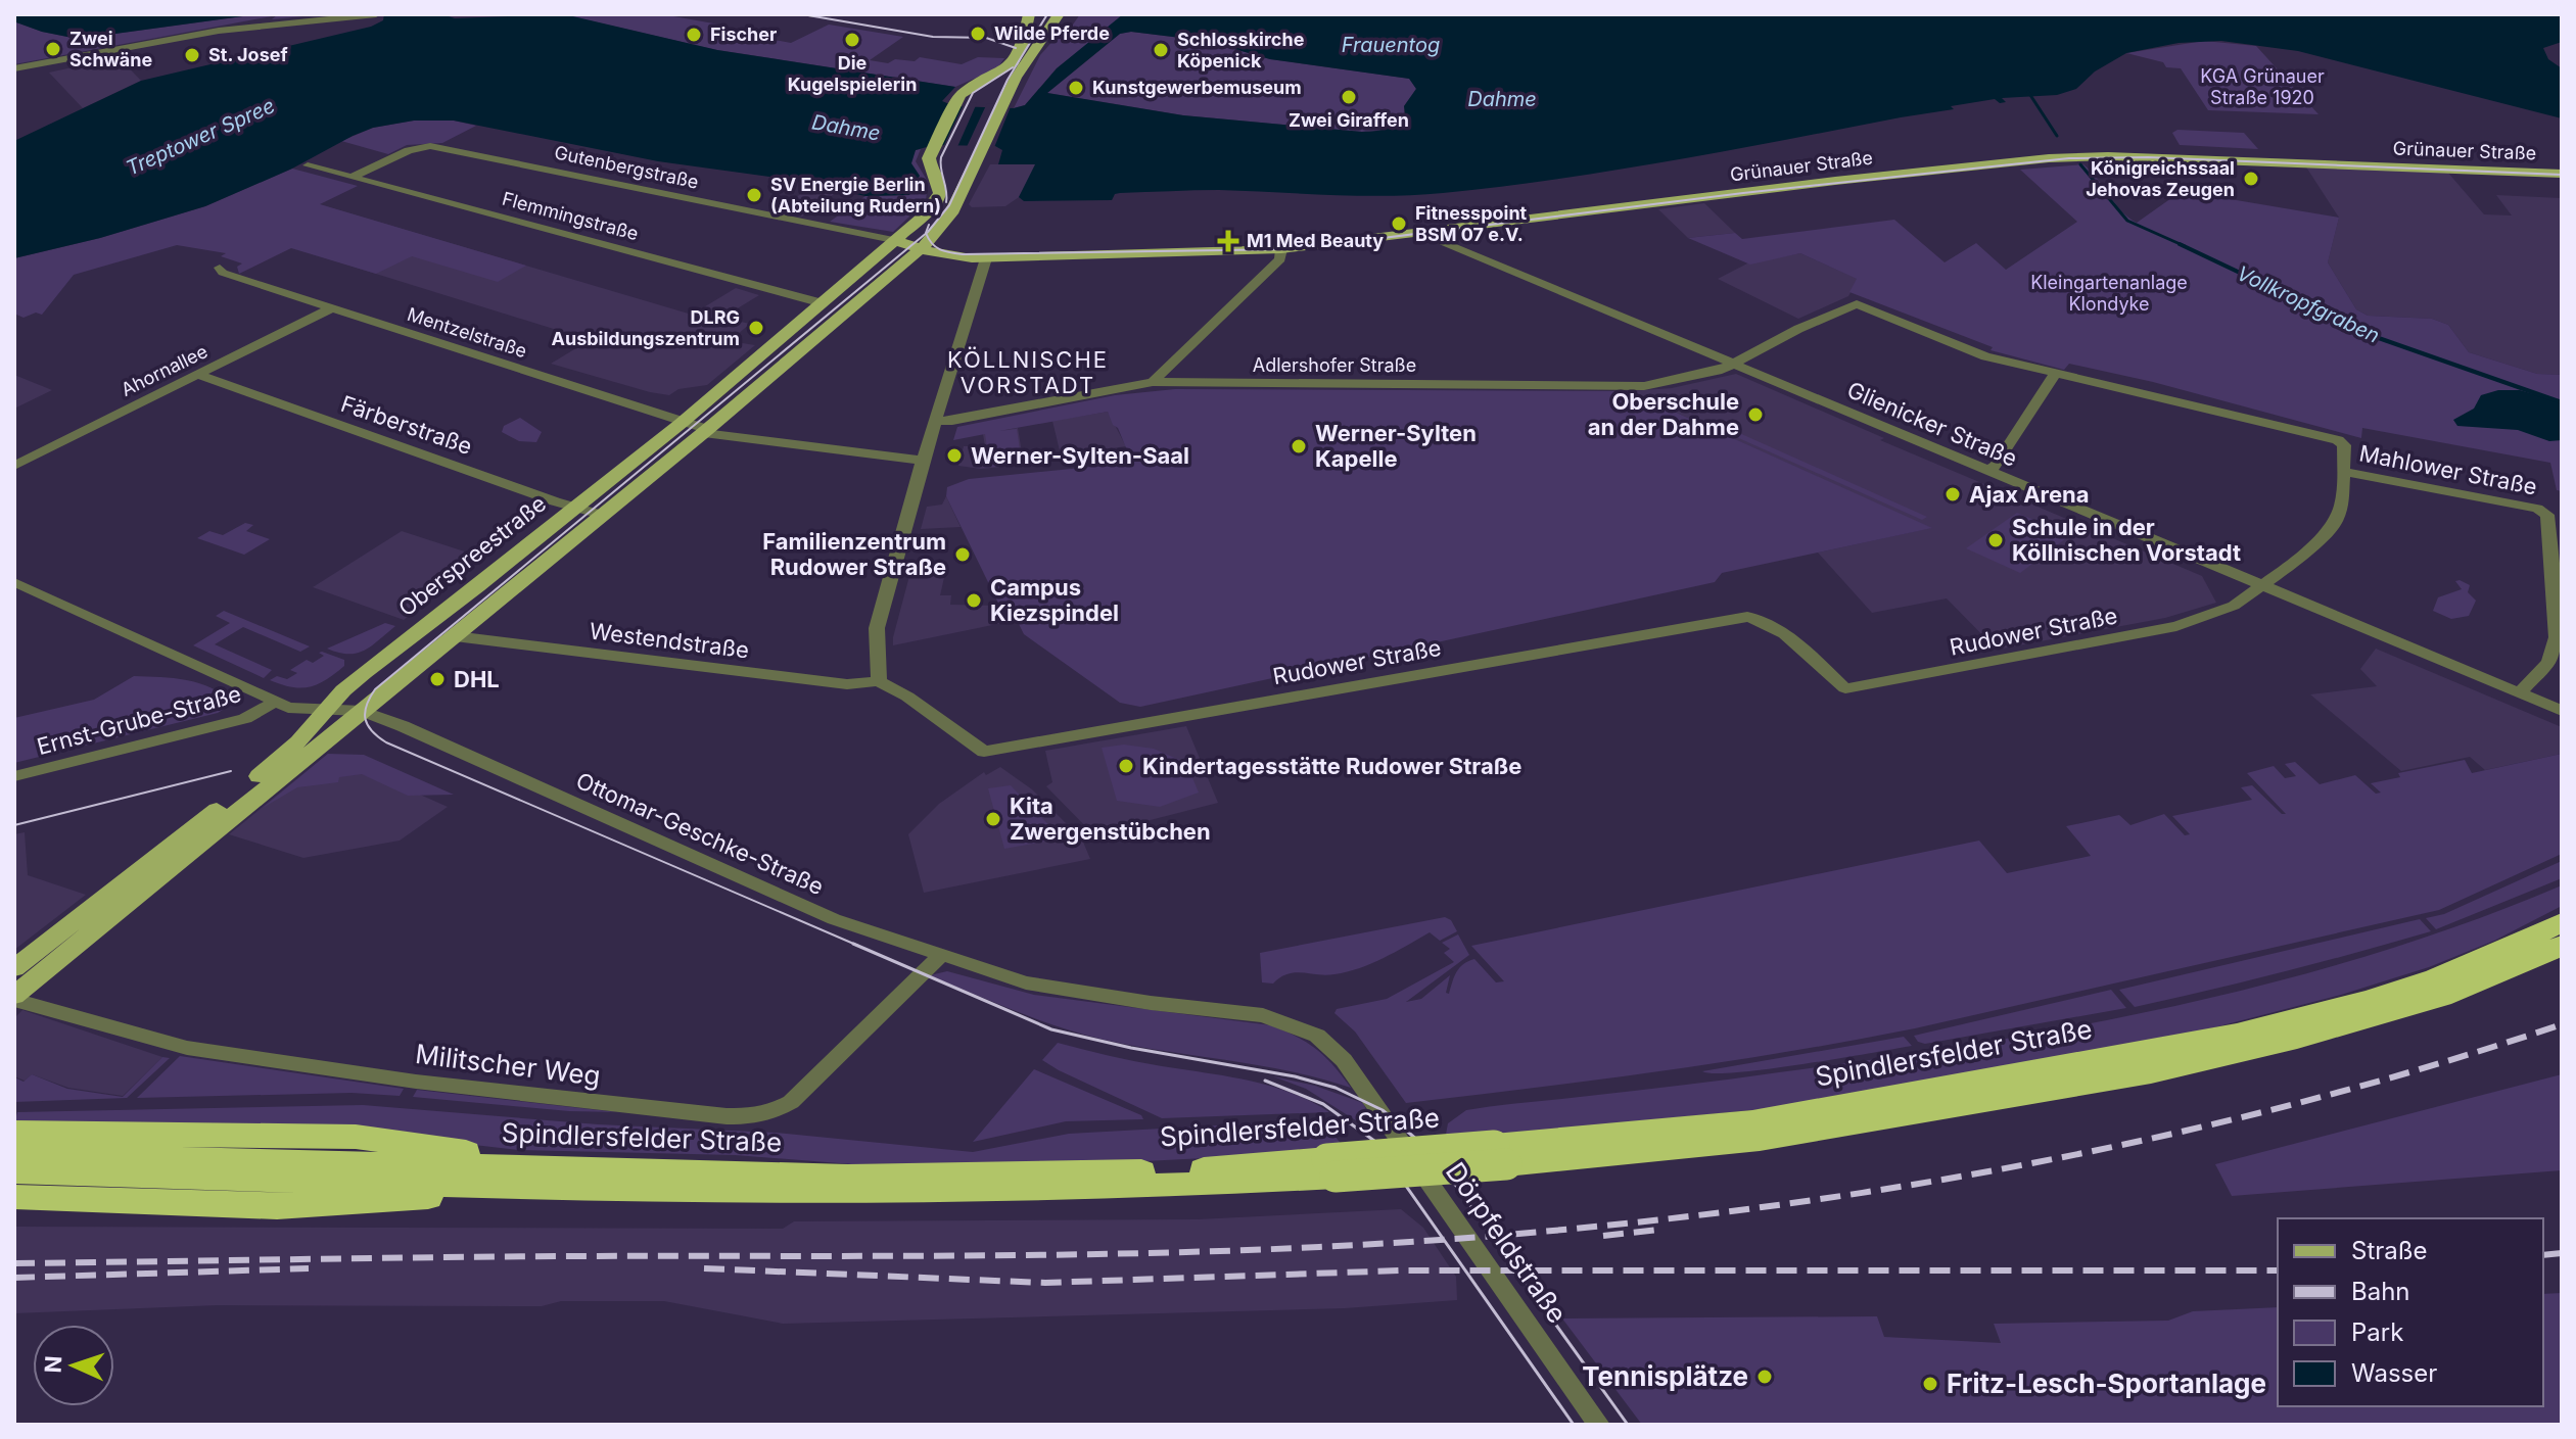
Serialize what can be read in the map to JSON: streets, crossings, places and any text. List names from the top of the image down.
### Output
{
  "streets": {
    "highway": ["Spindlersfelder Straße"],
    "main road": ["Grünauer Straße", "Oberspreestraße"],
    "street": [
      "Gutenbergstraße",
      "Flemmingstraße",
      "Mentzelstraße",
      "Adlershofer Straße",
      "Ahornallee",
      "Glienicker Straße",
      "Färberstraße",
      "Mahlower Straße",
      "Rudower Straße",
      "Westendstraße",
      "Ernst-Grube-Straße",
      "Ottomar-Geschke-Straße",
      "Militscher Weg",
      "Dörpfeldstraße"
    ]
  },
  "crossings": [
    ["Grünauer Straße", "Glienicker Straße"],
    ["Grünauer Straße", "Oberspreestraße"],
    ["Gutenbergstraße", "Flemmingstraße"],
    ["Gutenbergstraße", "Oberspreestraße"],
    ["Flemmingstraße", "Oberspreestraße"],
    ["Mentzelstraße", "Ahornallee"],
    ["Mentzelstraße", "Oberspreestraße"],
    ["Adlershofer Straße", "Glienicker Straße"],
    ["Adlershofer Straße", "Mahlower Straße"],
    ["Ahornallee", "Färberstraße"],
    ["Glienicker Straße", "Mahlower Straße"],
    ["Glienicker Straße", "Rudower Straße"],
    ["Färberstraße", "Oberspreestraße"],
    ["Mahlower Straße", "Rudower Straße"],
    ["Oberspreestraße", "Westendstraße"],
    ["Oberspreestraße", "Ottomar-Geschke-Straße"],
    ["Oberspreestraße", "Militscher Weg"],
    ["Rudower Straße", "Westendstraße"],
    ["Ernst-Grube-Straße", "Ottomar-Geschke-Straße"],
    ["Ottomar-Geschke-Straße", "Militscher Weg"],
    ["Ottomar-Geschke-Straße", "Dörpfeldstraße"]
  ],
  "districts": ["KÖLLNISCHE VORSTADT"],
  "water": [
    "Frauentog",
    "Dahme",
    "Treptower Spree",
    "Vollkropfgraben"
  ],
  "parks": ["KGA Grünauer Straße 1920", "Kleingartenanlage Klondyke"],
  "places": {
    "other": [
      "Wilde Pferde",
      "Fischer",
      "Die Kugelspielerin",
      "Zwei Schwäne",
      "Schlosskirche Köpenick",
      "St. Josef",
      "Kunstgewerbemuseum",
      "Zwei Giraffen",
      "Königreichssaal Jehovas Zeugen",
      "SV Energie Berlin (Abteilung Rudern)",
      "Fitnesspoint BSM 07 e.V.",
      "DLRG Ausbildungszentrum",
      "Oberschule an der Dahme",
      "Werner-Sylten Kapelle",
      "Werner-Sylten-Saal",
      "Ajax Arena",
      "Schule in der Köllnischen Vorstadt",
      "Familienzentrum Rudower Straße",
      "Campus Kiezspindel",
      "DHL",
      "Kindertagesstätte Rudower Straße",
      "Kita Zwergenstübchen",
      "Tennisplätze",
      "Fritz-Lesch-Sportanlage"
    ],
    "health": ["M1 Med Beauty"]
  },
  "legend": [
    "Straße",
    "Bahn",
    "Park",
    "Wasser"
  ],
  "north": "left"
}
